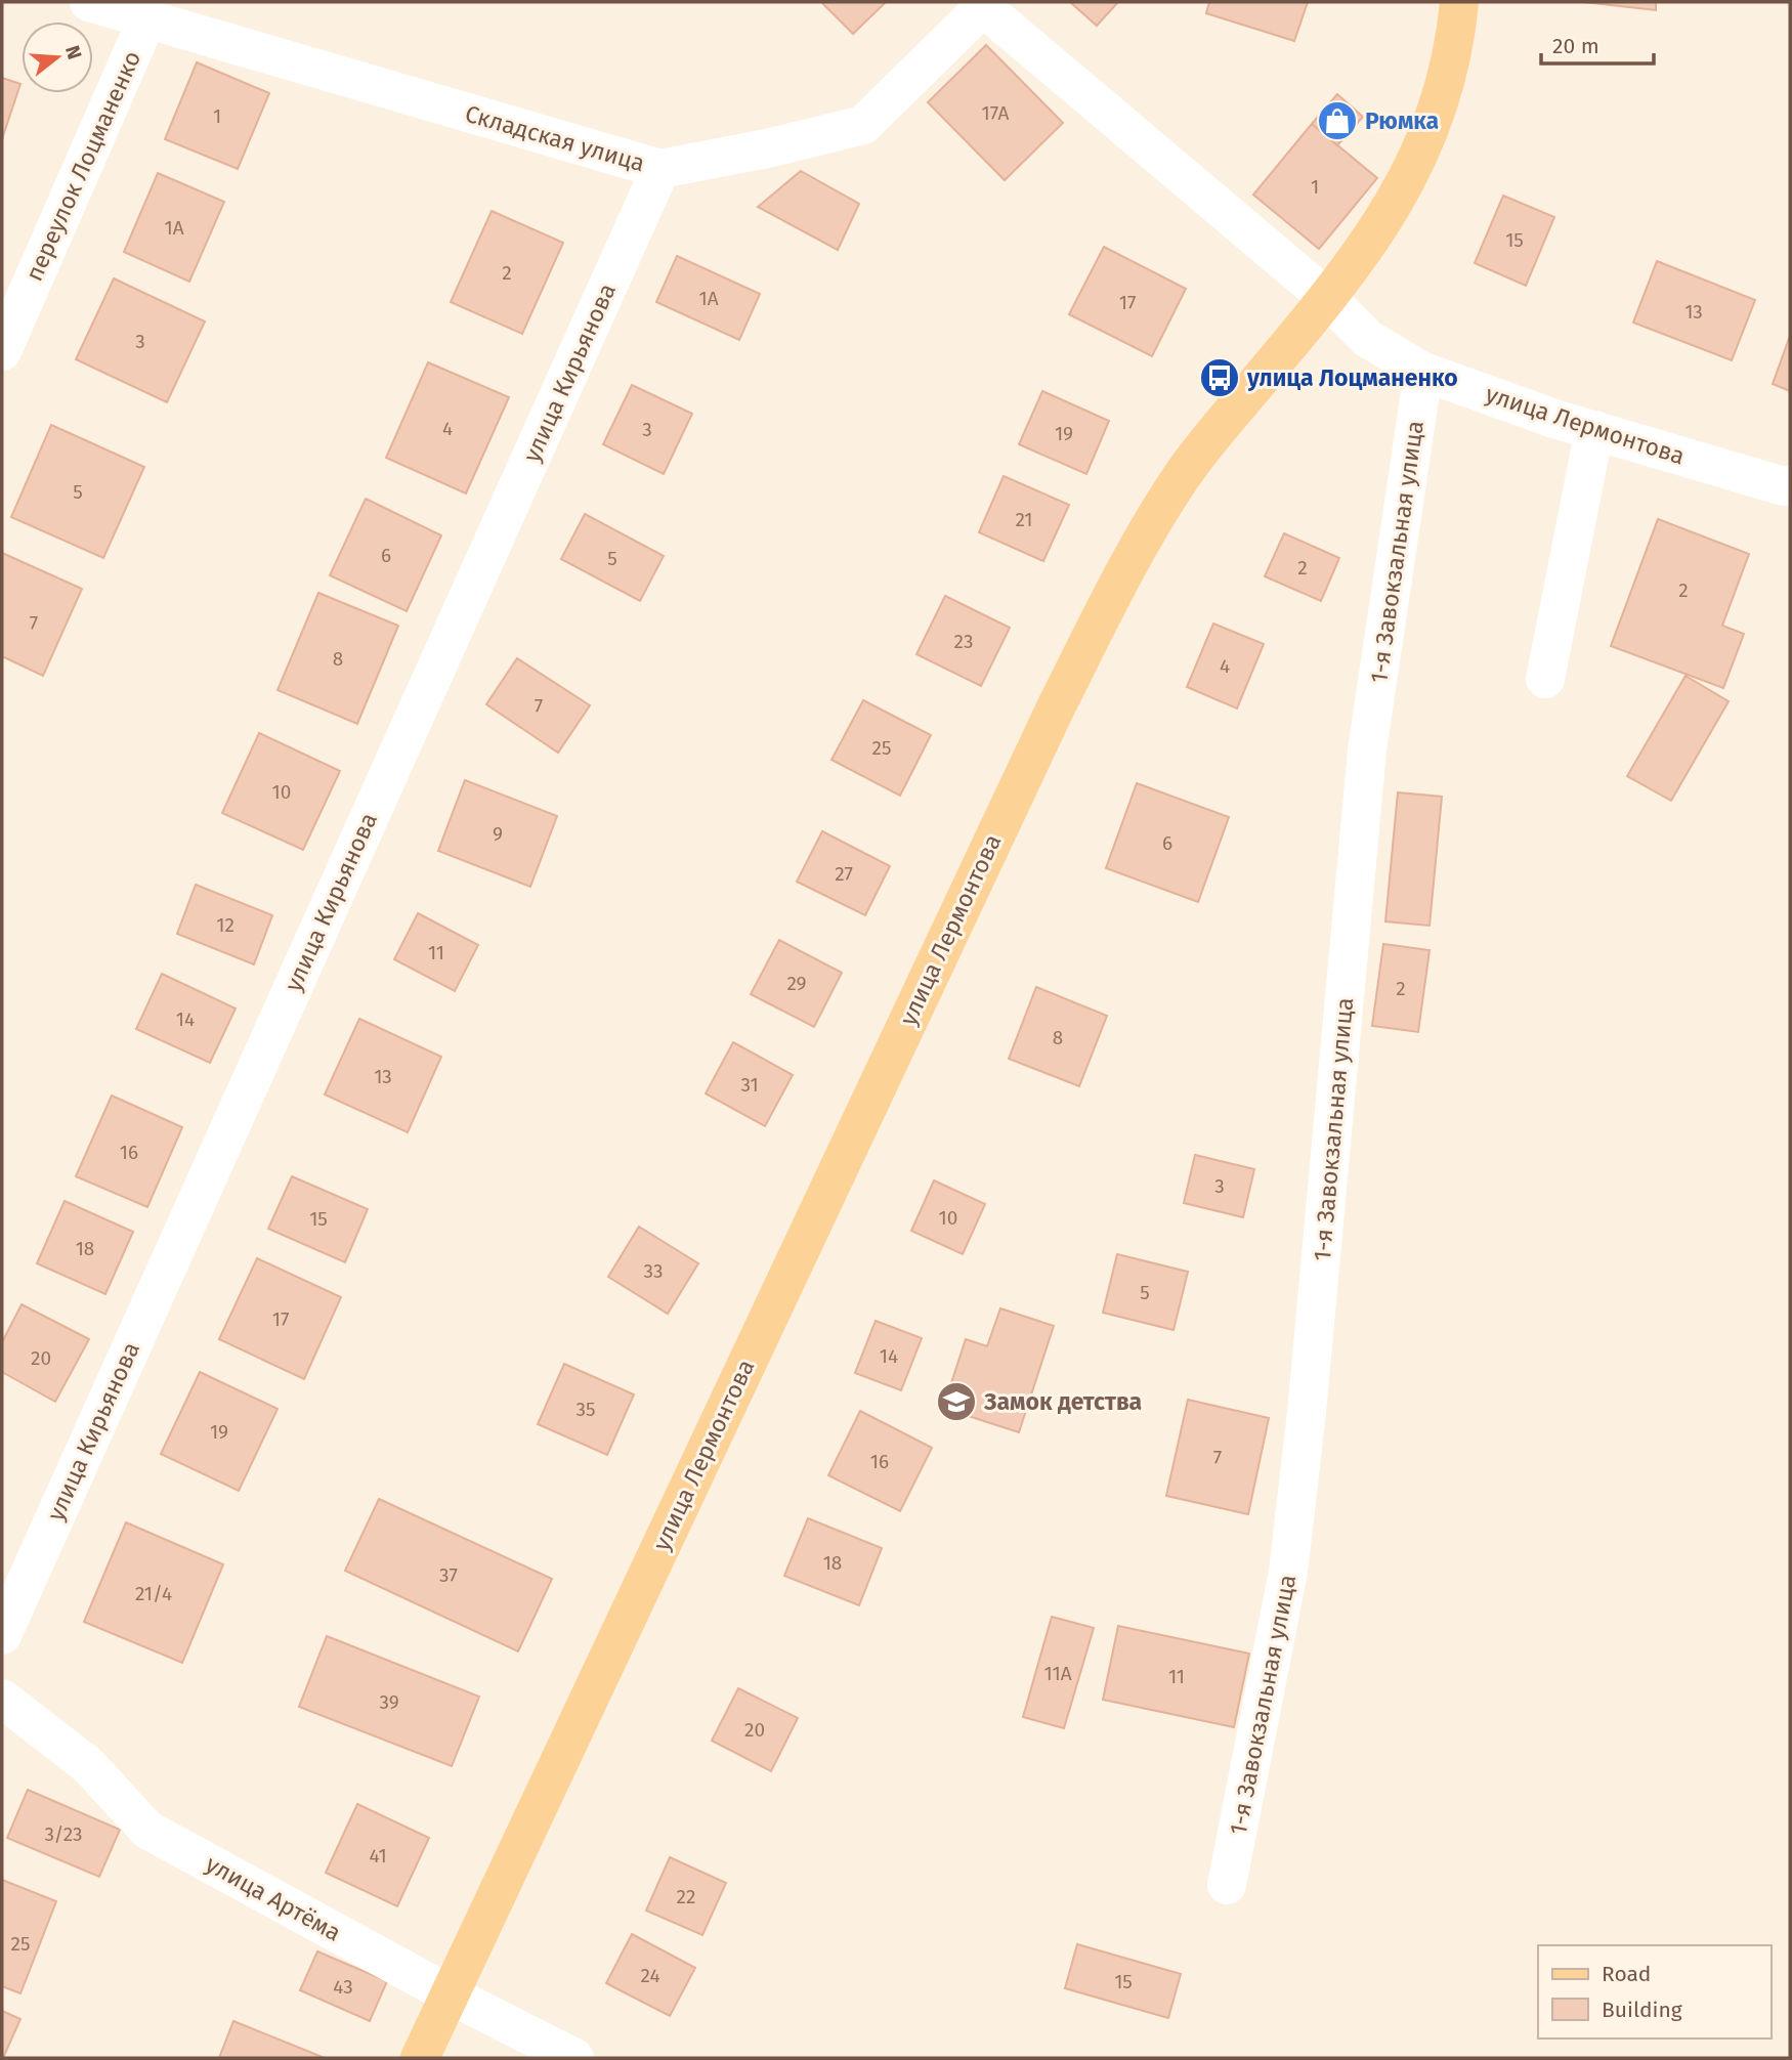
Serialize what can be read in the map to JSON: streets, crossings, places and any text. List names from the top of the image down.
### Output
{
  "streets": {
    "main road": ["улица Лермонтова"],
    "street": [
      "Складская улица",
      "переулок Лоцманенко",
      "улица Кирьянова",
      "1-я Завокзальная улица",
      "улица Артёма"
    ]
  },
  "crossings": [
    ["Складская улица", "переулок Лоцманенко"],
    ["Складская улица", "улица Кирьянова"],
    ["улица Лермонтова", "1-я Завокзальная улица"],
    ["улица Лермонтова", "улица Артёма"]
  ],
  "places": {
    "shop": ["Рюмка"],
    "bus stop": ["улица Лоцманенко"],
    "school or university": ["Замок детства"]
  },
  "house_numbers": [
    "17А",
    "1",
    "1",
    "1А",
    "15",
    "2",
    "1А",
    "17",
    "13",
    "3",
    "4",
    "3",
    "19",
    "5",
    "21",
    "6",
    "5",
    "2",
    "2",
    "7",
    "23",
    "8",
    "4",
    "7",
    "25",
    "10",
    "9",
    "6",
    "27",
    "12",
    "11",
    "29",
    "2",
    "14",
    "8",
    "13",
    "31",
    "16",
    "3",
    "10",
    "15",
    "18",
    "33",
    "5",
    "17",
    "14",
    "20",
    "35",
    "19",
    "7",
    "16",
    "18",
    "37",
    "21/4",
    "11А",
    "11",
    "39",
    "20",
    "3/23",
    "41",
    "22",
    "25",
    "24",
    "15",
    "43"
  ],
  "legend": ["Road", "Building"],
  "scale_bar": "20 m",
  "north": "right"
}
